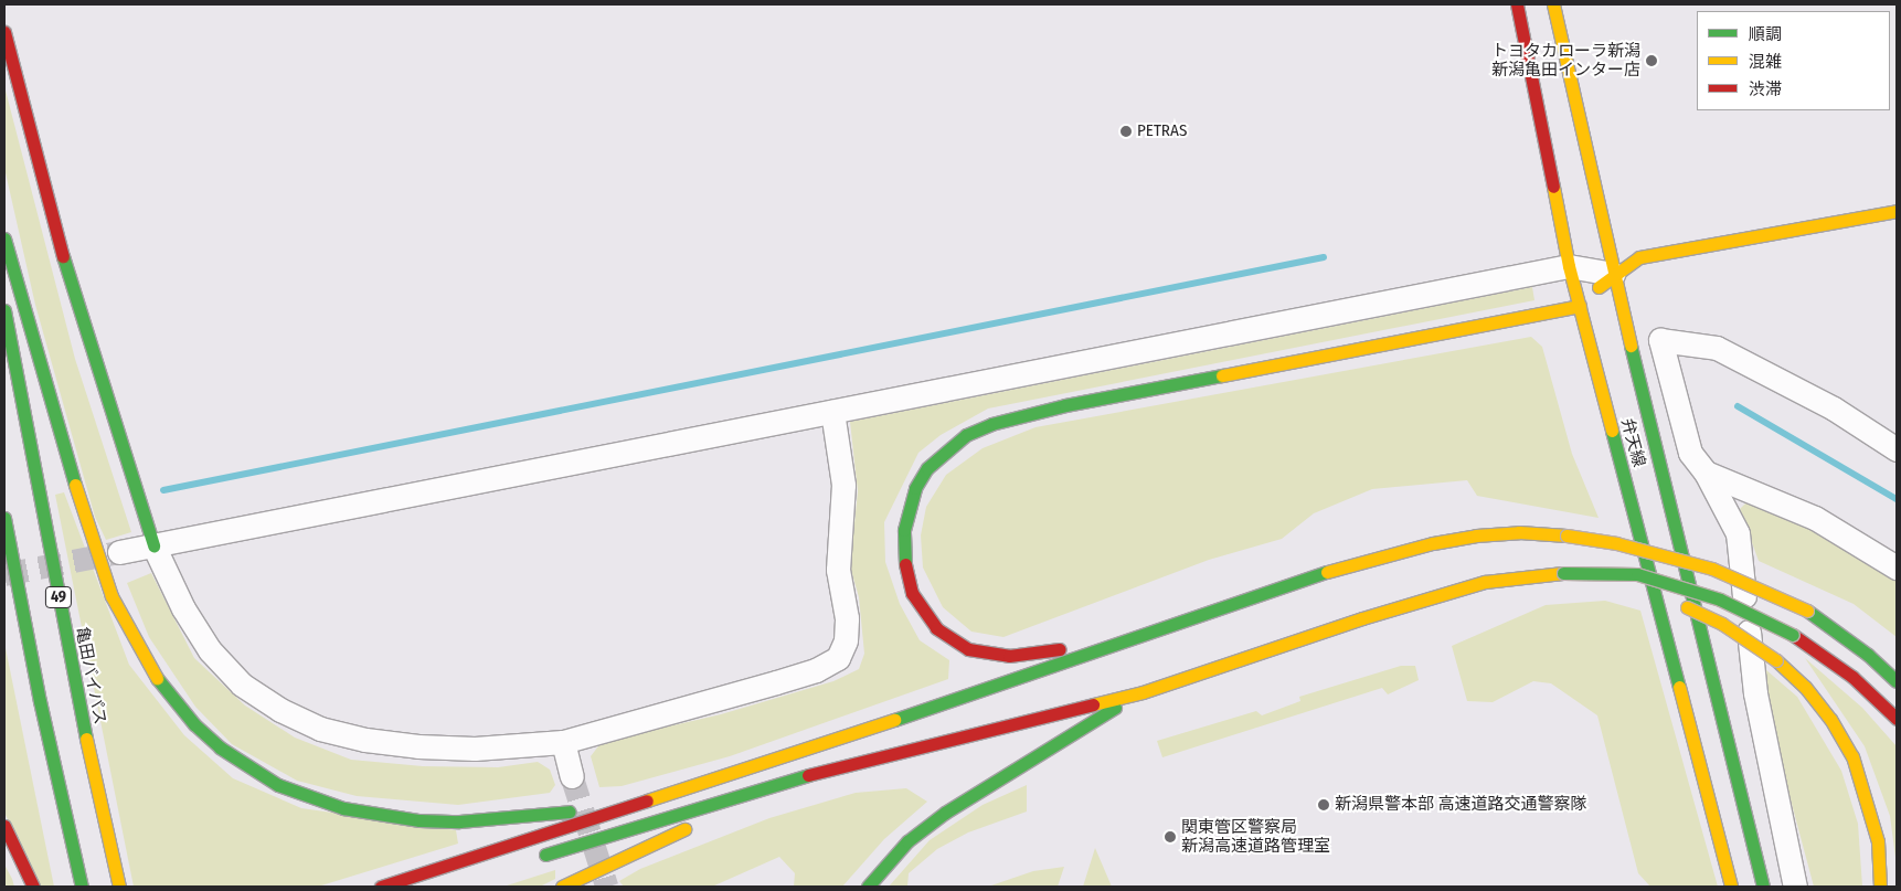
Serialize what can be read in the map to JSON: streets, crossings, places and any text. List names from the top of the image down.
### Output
{
  "streets": {
    "main road": ["弁天線", "49", "亀田バイパス"]
  },
  "places": [
    "トヨタカローラ新潟 新潟亀田インター店",
    "PETRAS",
    "新潟県警本部 高速道路交通警察隊",
    "関東管区警察局 新潟高速道路管理室"
  ],
  "legend": ["順調", "混雑", "渋滞"]
}
